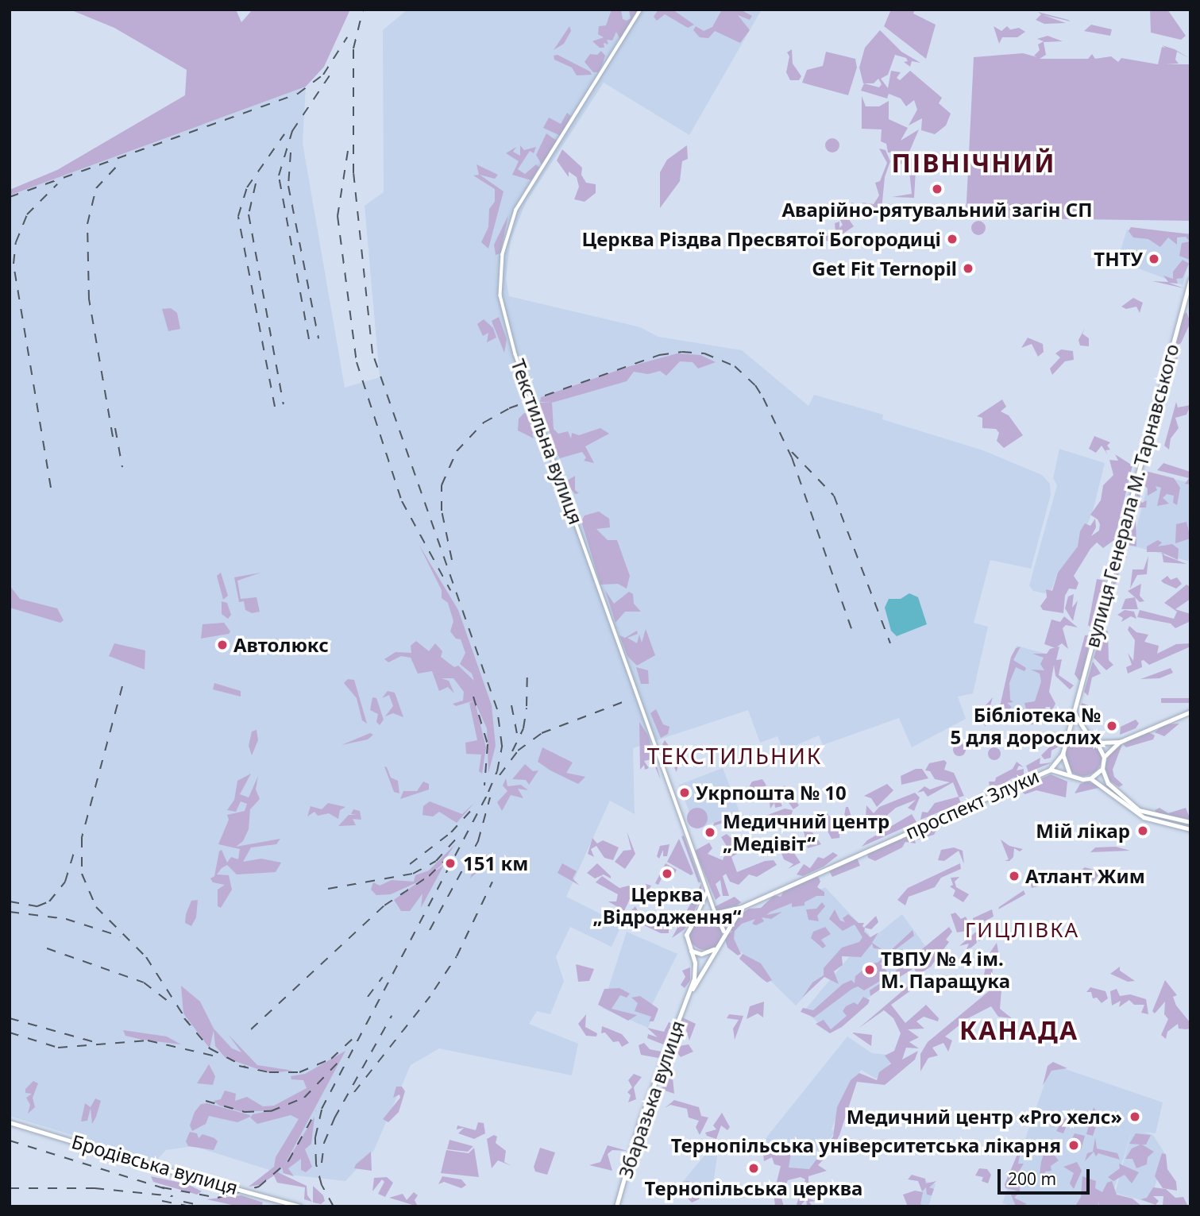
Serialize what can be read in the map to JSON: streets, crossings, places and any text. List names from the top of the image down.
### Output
{
  "streets": {
    "main road": [
      "вулиця Генерала М. Тарнавського",
      "проспект Злуки",
      "Збаразька вулиця",
      "Бродівська вулиця"
    ],
    "street": ["Текстильна вулиця"]
  },
  "crossings": [
    ["Текстильна вулиця", "проспект Злуки"],
    ["Текстильна вулиця", "Збаразька вулиця"],
    ["вулиця Генерала М. Тарнавського", "проспект Злуки"],
    ["проспект Злуки", "Збаразька вулиця"]
  ],
  "districts": [
    "ПІВНІЧНИЙ",
    "ТЕКСТИЛЬНИК",
    "ГИЦЛІВКА",
    "КАНАДА"
  ],
  "places": [
    "Аварійно-рятувальний загін СП",
    "Церква Різдва Пресвятої Богородиці",
    "ТНТУ",
    "Get Fit Ternopil",
    "Автолюкс",
    "Бібліотека № 5 для дорослих",
    "Укрпошта № 10",
    "Мій лікар",
    "Медичний центр „Медівіт“",
    "151 км",
    "Церква „Відродження“",
    "Атлант Жим",
    "ТВПУ № 4 ім. М. Паращука",
    "Медичний центр «Pro хелс»",
    "Тернопільська університетська лікарня",
    "Тернопільська церква"
  ],
  "scale_bar": "200 m"
}
